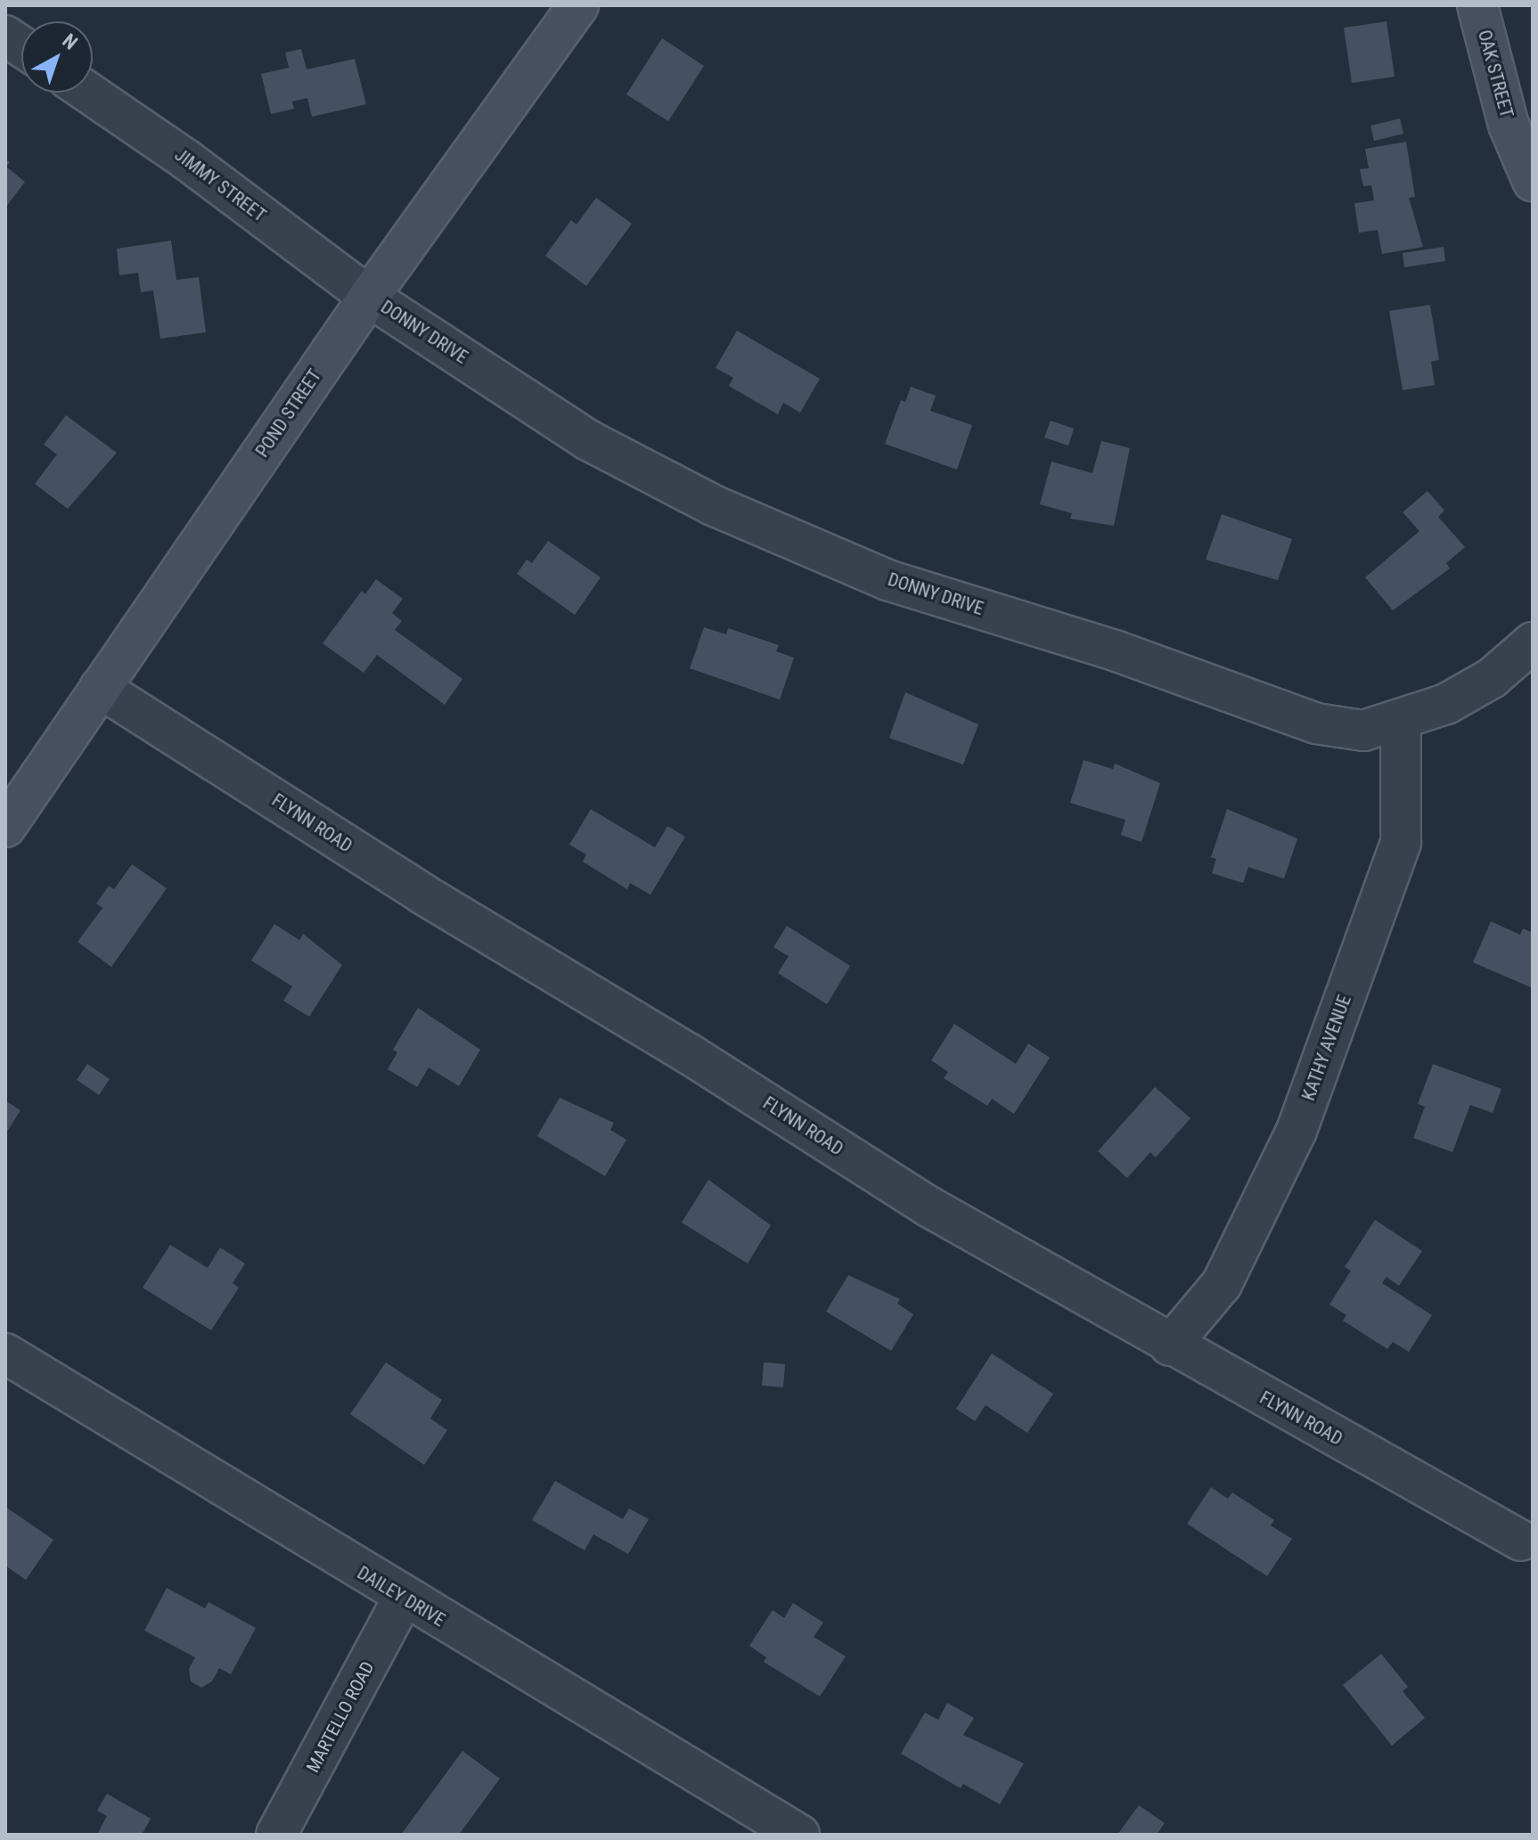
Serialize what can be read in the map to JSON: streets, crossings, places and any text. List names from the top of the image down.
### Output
{
  "streets": {
    "main road": ["OAK STREET", "POND STREET"],
    "street": [
      "JIMMY STREET",
      "DONNY DRIVE",
      "FLYNN ROAD",
      "KATHY AVENUE",
      "DAILEY DRIVE",
      "MARTELLO ROAD"
    ]
  },
  "crossings": [
    ["JIMMY STREET", "DONNY DRIVE"],
    ["JIMMY STREET", "POND STREET"],
    ["DONNY DRIVE", "POND STREET"],
    ["DONNY DRIVE", "KATHY AVENUE"],
    ["POND STREET", "FLYNN ROAD"],
    ["FLYNN ROAD", "KATHY AVENUE"],
    ["DAILEY DRIVE", "MARTELLO ROAD"]
  ],
  "north": "top right"
}
